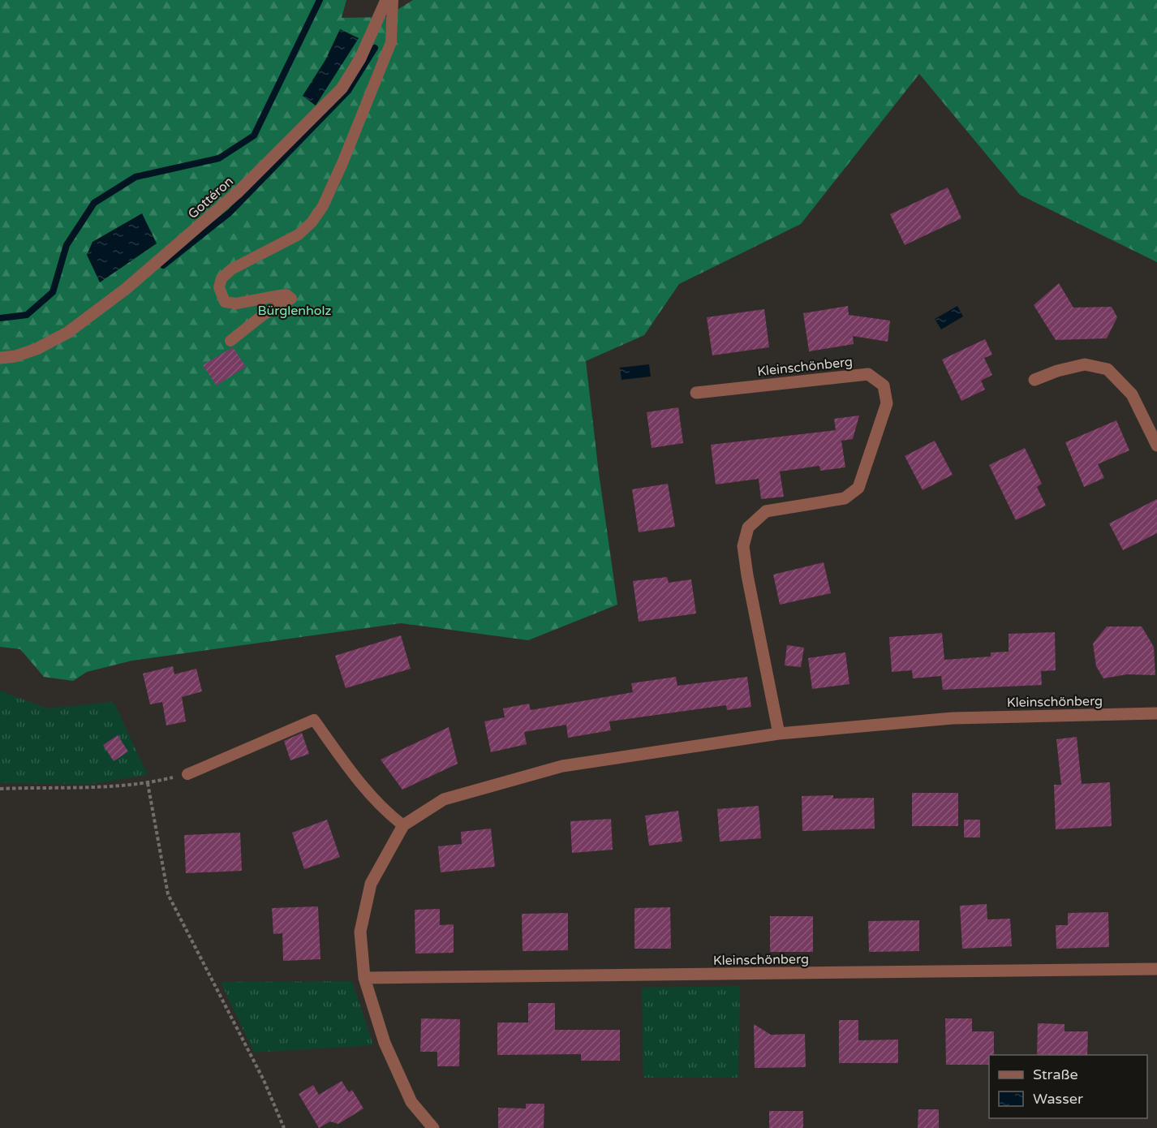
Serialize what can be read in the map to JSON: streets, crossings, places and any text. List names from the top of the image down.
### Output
{
  "streets": {
    "street": ["Gottéron", "Kleinschönberg"]
  },
  "parks": ["Bürglenholz"],
  "legend": ["Straße", "Wasser"]
}
